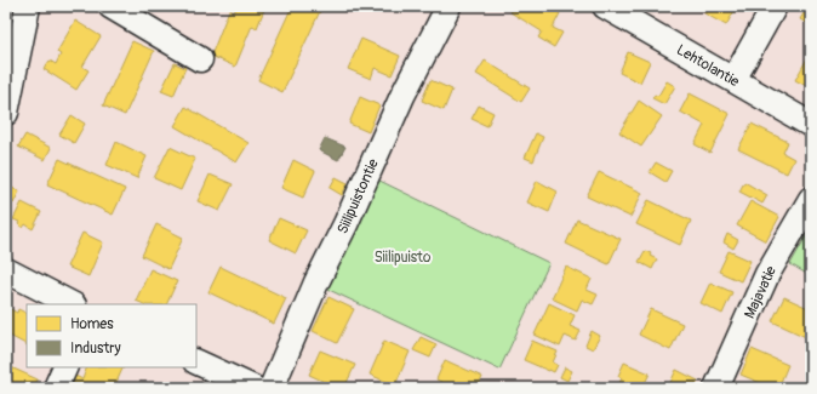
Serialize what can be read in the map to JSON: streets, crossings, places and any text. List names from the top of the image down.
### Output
{
  "streets": {
    "street": ["Lehtolantie", "Siilipuistontie", "Majavatie"]
  },
  "parks": ["Siilipuisto"],
  "legend": ["Homes", "Industry"]
}
